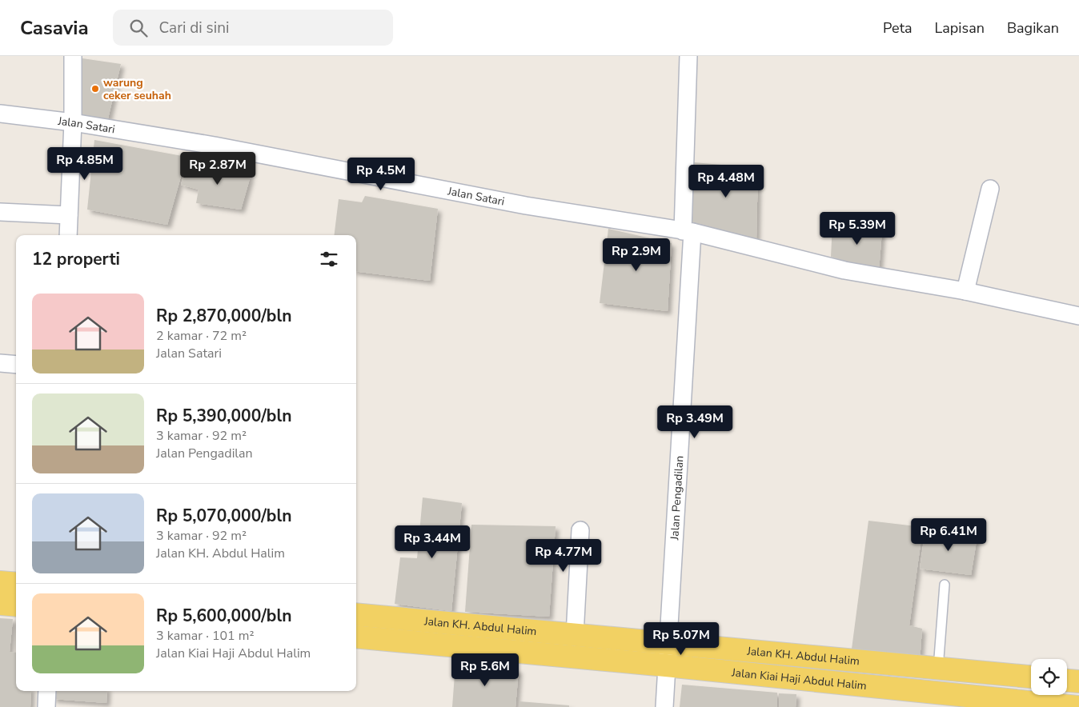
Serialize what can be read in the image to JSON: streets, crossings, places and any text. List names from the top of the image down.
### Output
{
  "streets": {
    "main road": ["Jalan KH. Abdul Halim", "Jalan Kiai Haji Abdul Halim"],
    "street": ["Jalan Satari", "Jalan Pengadilan"]
  },
  "crossings": [
    ["Jalan Satari", "Jalan Pengadilan"],
    ["Jalan Pengadilan", "Jalan KH. Abdul Halim"],
    ["Jalan Pengadilan", "Jalan Kiai Haji Abdul Halim"]
  ],
  "places": ["warung ceker seuhah"],
  "page": {
    "header": "Casavia",
    "search": "Cari di sini",
    "nav": ["Peta", "Lapisan", "Bagikan"],
    "price": [
      "Rp 4.85M",
      "Rp 2.87M",
      "Rp 4.5M",
      "Rp 4.48M",
      "Rp 5.39M",
      "Rp 2.9M",
      "Rp 3.49M",
      "Rp 6.41M",
      "Rp 3.44M",
      "Rp 4.77M",
      "Rp 5.07M",
      "Rp 5.6M"
    ],
    "heading": "12 properti",
    "list": [
      {
        "name": "Rp 2,870,000/bln",
        "note": "2 kamar · 72 m² · Jalan Satari"
      },
      {
        "name": "Rp 5,390,000/bln",
        "note": "3 kamar · 92 m² · Jalan Pengadilan"
      },
      {
        "name": "Rp 5,070,000/bln",
        "note": "3 kamar · 92 m² · Jalan KH. Abdul Halim"
      },
      {
        "name": "Rp 5,600,000/bln",
        "note": "3 kamar · 101 m² · Jalan Kiai Haji Abdul Halim"
      }
    ]
  }
}
